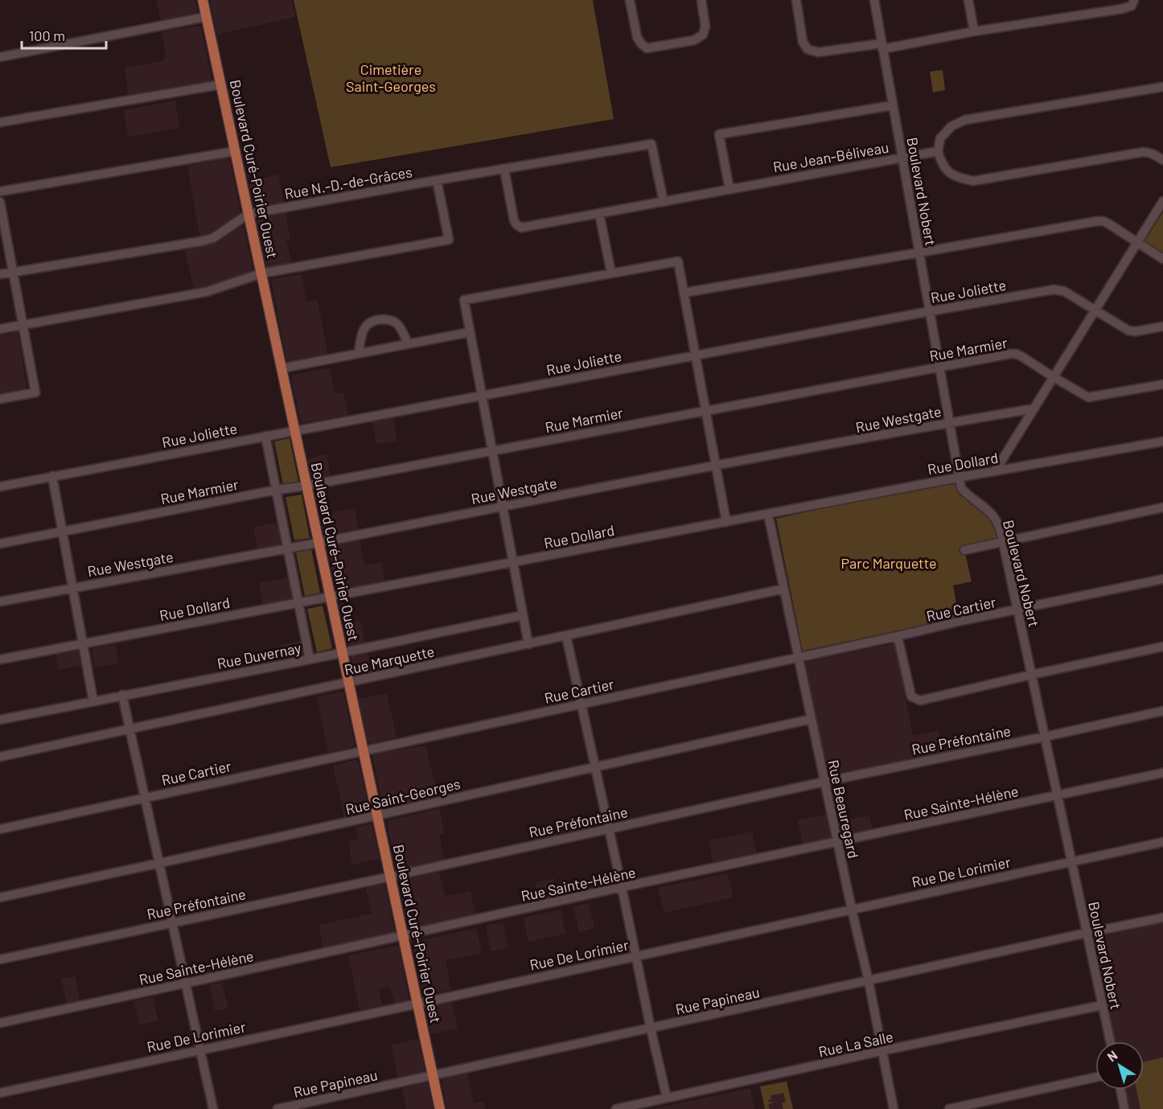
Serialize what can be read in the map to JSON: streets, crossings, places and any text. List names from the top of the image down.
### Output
{
  "streets": {
    "main road": ["Boulevard Curé-Poirier Ouest"],
    "street": [
      "Rue Jean-Béliveau",
      "Rue N.-D.-de-Grâces",
      "Boulevard Nobert",
      "Rue Joliette",
      "Rue Marmier",
      "Rue Westgate",
      "Rue Dollard",
      "Rue Cartier",
      "Rue Duvernay",
      "Rue Marquette",
      "Rue Préfontaine",
      "Rue Saint-Georges",
      "Rue Sainte-Hélène",
      "Rue Beauregard",
      "Rue De Lorimier",
      "Rue Papineau",
      "Rue La Salle"
    ]
  },
  "crossings": [
    ["Rue Jean-Béliveau", "Rue N.-D.-de-Grâces"],
    ["Rue Jean-Béliveau", "Boulevard Nobert"],
    ["Boulevard Curé-Poirier Ouest", "Rue N.-D.-de-Grâces"],
    ["Boulevard Curé-Poirier Ouest", "Rue Joliette"],
    ["Boulevard Curé-Poirier Ouest", "Rue Marmier"],
    ["Boulevard Curé-Poirier Ouest", "Rue Westgate"],
    ["Boulevard Curé-Poirier Ouest", "Rue Dollard"],
    ["Boulevard Curé-Poirier Ouest", "Rue Cartier"],
    ["Boulevard Curé-Poirier Ouest", "Rue Duvernay"],
    ["Boulevard Curé-Poirier Ouest", "Rue Marquette"],
    ["Boulevard Curé-Poirier Ouest", "Rue Préfontaine"],
    ["Boulevard Curé-Poirier Ouest", "Rue Saint-Georges"],
    ["Boulevard Curé-Poirier Ouest", "Rue Sainte-Hélène"],
    ["Boulevard Curé-Poirier Ouest", "Rue De Lorimier"],
    ["Boulevard Curé-Poirier Ouest", "Rue Papineau"],
    ["Boulevard Nobert", "Rue Joliette"],
    ["Boulevard Nobert", "Rue Marmier"],
    ["Boulevard Nobert", "Rue Westgate"],
    ["Boulevard Nobert", "Rue Dollard"],
    ["Boulevard Nobert", "Rue Cartier"],
    ["Boulevard Nobert", "Rue Préfontaine"],
    ["Boulevard Nobert", "Rue Sainte-Hélène"],
    ["Boulevard Nobert", "Rue De Lorimier"],
    ["Boulevard Nobert", "Rue Papineau"],
    ["Boulevard Nobert", "Rue La Salle"],
    ["Rue Dollard", "Rue Beauregard"],
    ["Rue Cartier", "Rue Beauregard"],
    ["Rue Marquette", "Rue Beauregard"],
    ["Rue Préfontaine", "Rue Beauregard"],
    ["Rue Saint-Georges", "Rue Beauregard"],
    ["Rue Sainte-Hélène", "Rue Beauregard"],
    ["Rue Beauregard", "Rue De Lorimier"],
    ["Rue Beauregard", "Rue Papineau"],
    ["Rue Beauregard", "Rue La Salle"]
  ],
  "parks": ["Cimetière Saint-Georges", "Parc Marquette"],
  "scale_bar": "100 m",
  "north": "top left"
}
